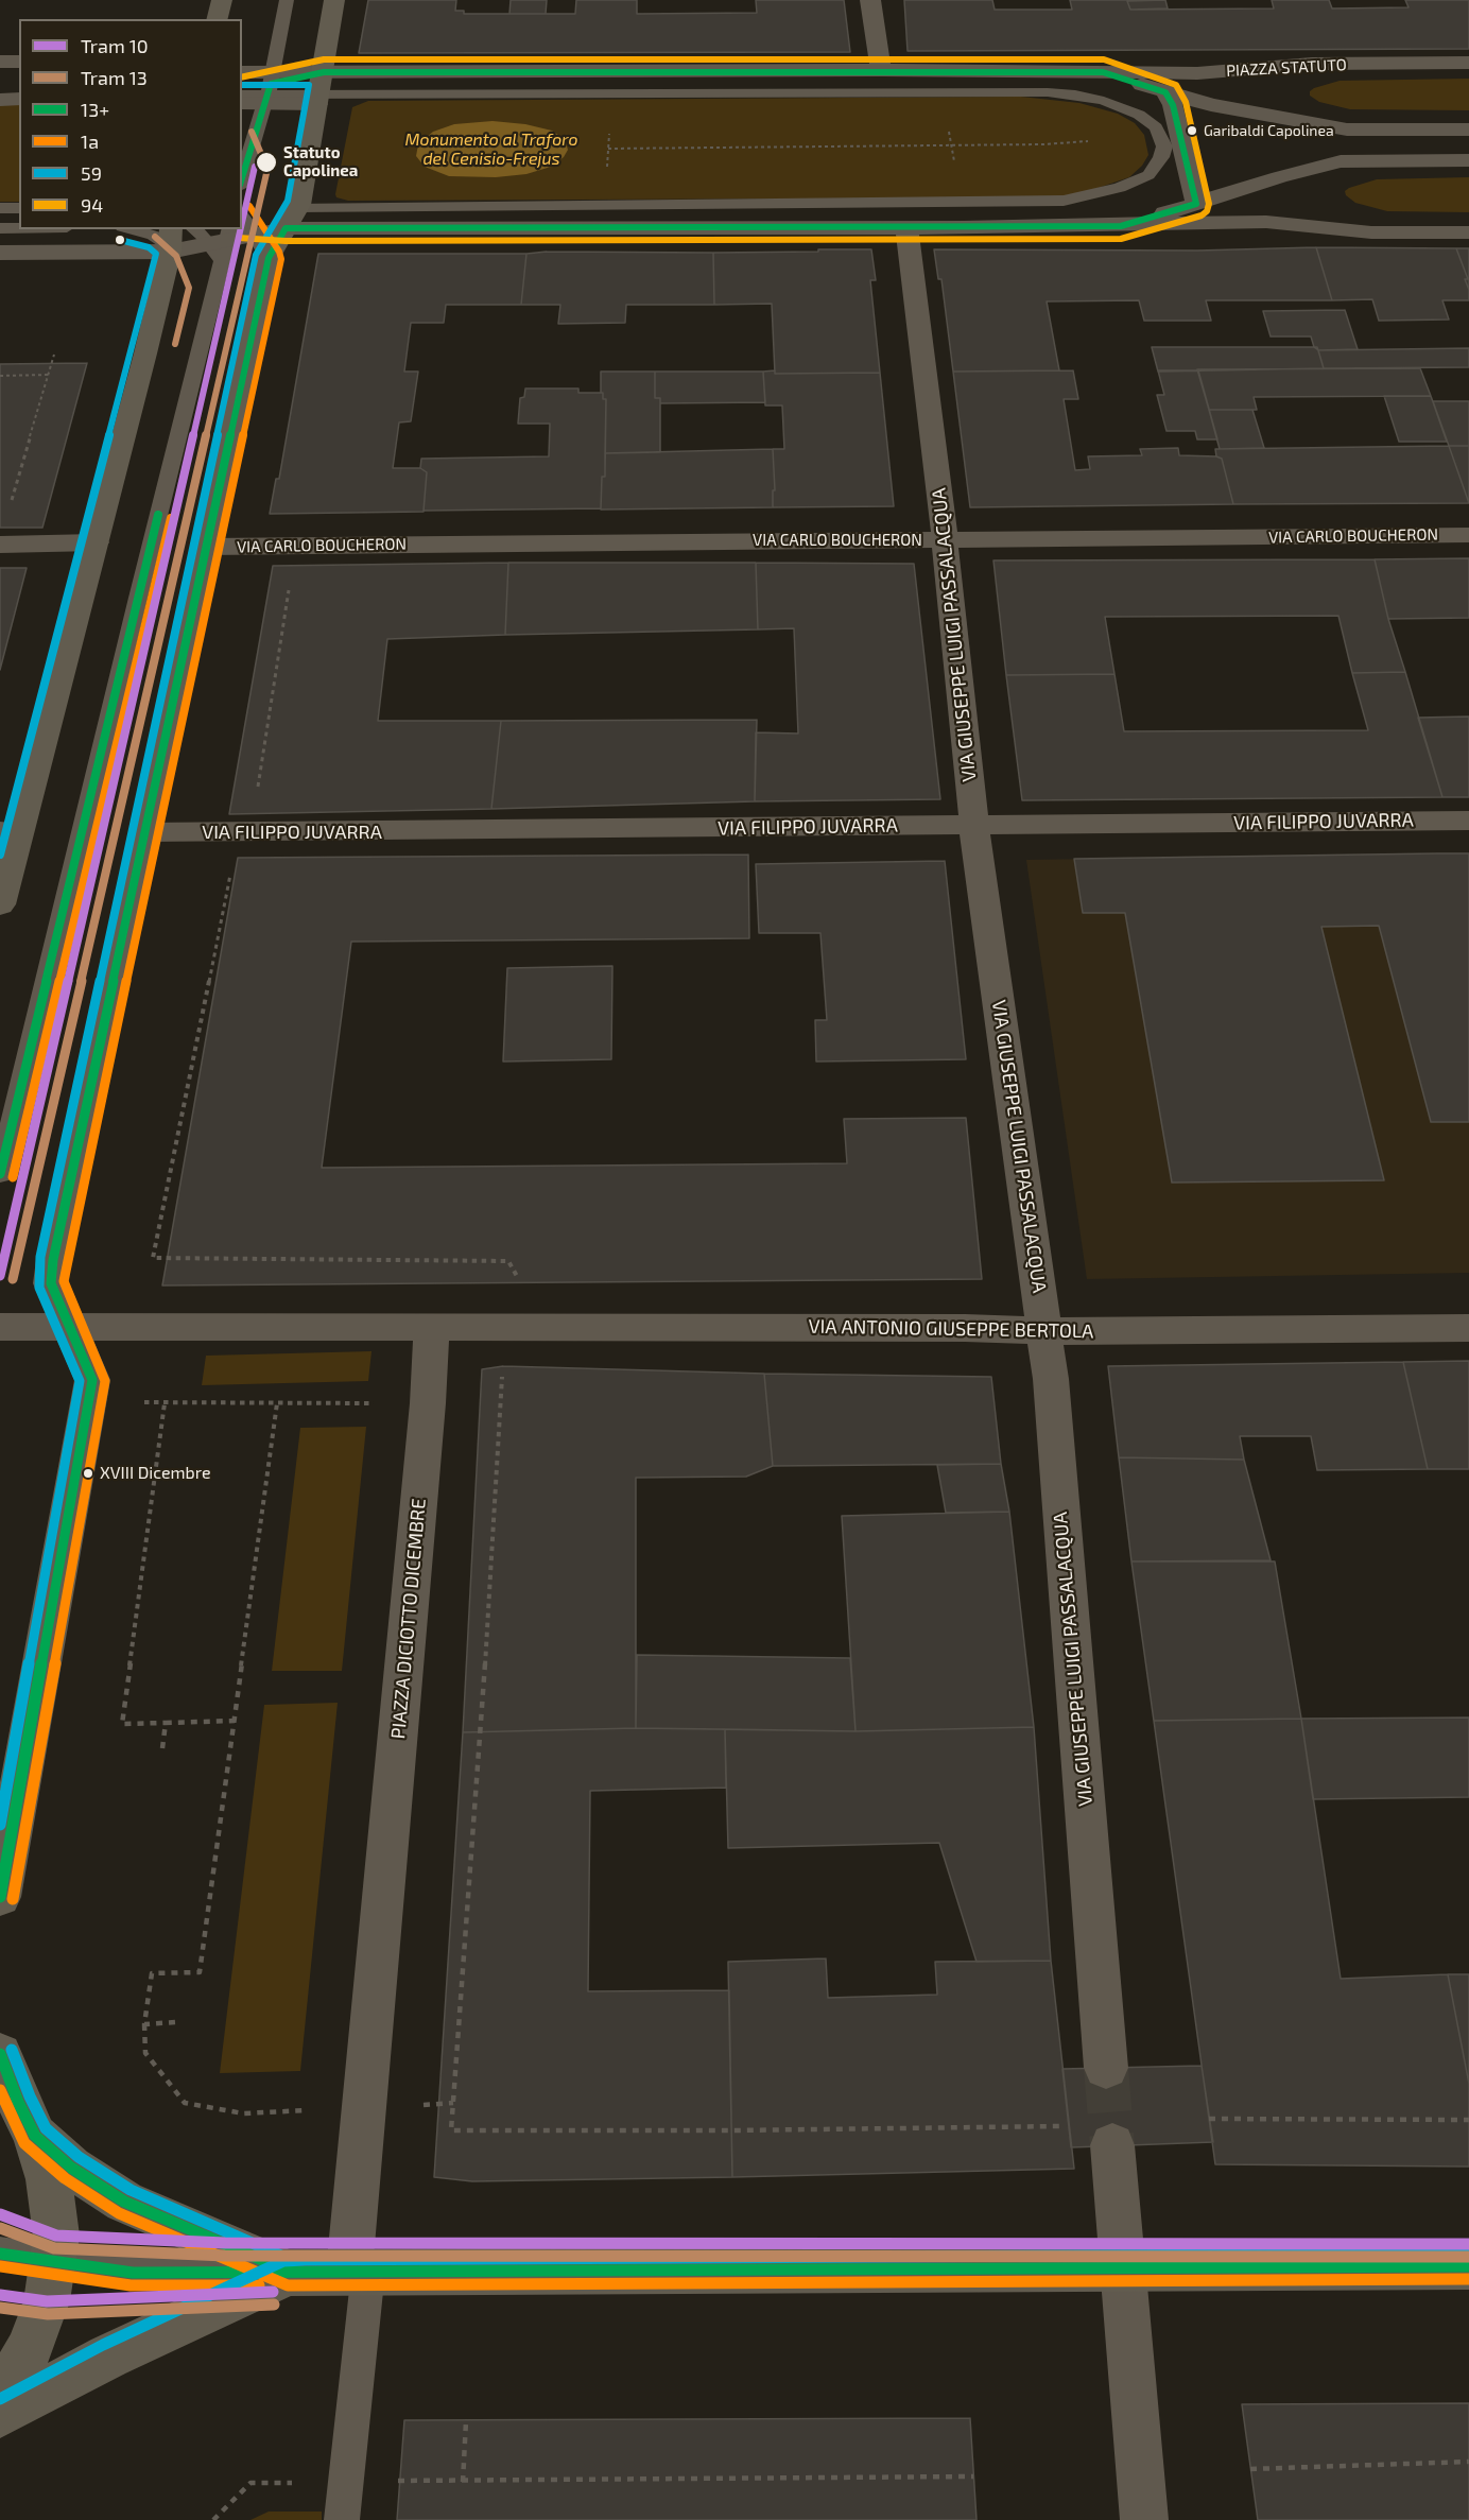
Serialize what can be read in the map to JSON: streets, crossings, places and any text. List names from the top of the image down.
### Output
{
  "streets": {
    "street": [
      "PIAZZA STATUTO",
      "VIA CARLO BOUCHERON",
      "VIA GIUSEPPE LUIGI PASSALACQUA",
      "VIA FILIPPO JUVARRA",
      "VIA ANTONIO GIUSEPPE BERTOLA",
      "PIAZZA DICIOTTO DICEMBRE"
    ]
  },
  "crossings": [
    ["VIA CARLO BOUCHERON", "VIA GIUSEPPE LUIGI PASSALACQUA"],
    ["VIA GIUSEPPE LUIGI PASSALACQUA", "VIA FILIPPO JUVARRA"],
    ["VIA GIUSEPPE LUIGI PASSALACQUA", "VIA ANTONIO GIUSEPPE BERTOLA"],
    ["VIA ANTONIO GIUSEPPE BERTOLA", "PIAZZA DICIOTTO DICEMBRE"]
  ],
  "water": ["Monumento al Traforo del Cenisio-Frejus"],
  "places": ["Garibaldi Capolinea", "Statuto Capolinea", "XVIII Dicembre"],
  "lines": [
    "transit line 94",
    "transit line 13+",
    "transit line 59",
    "tram line 13",
    "tram line 10",
    "transit line 1a"
  ],
  "legend": [
    "Tram 10",
    "Tram 13",
    "13+",
    "1a",
    "59",
    "94"
  ]
}
